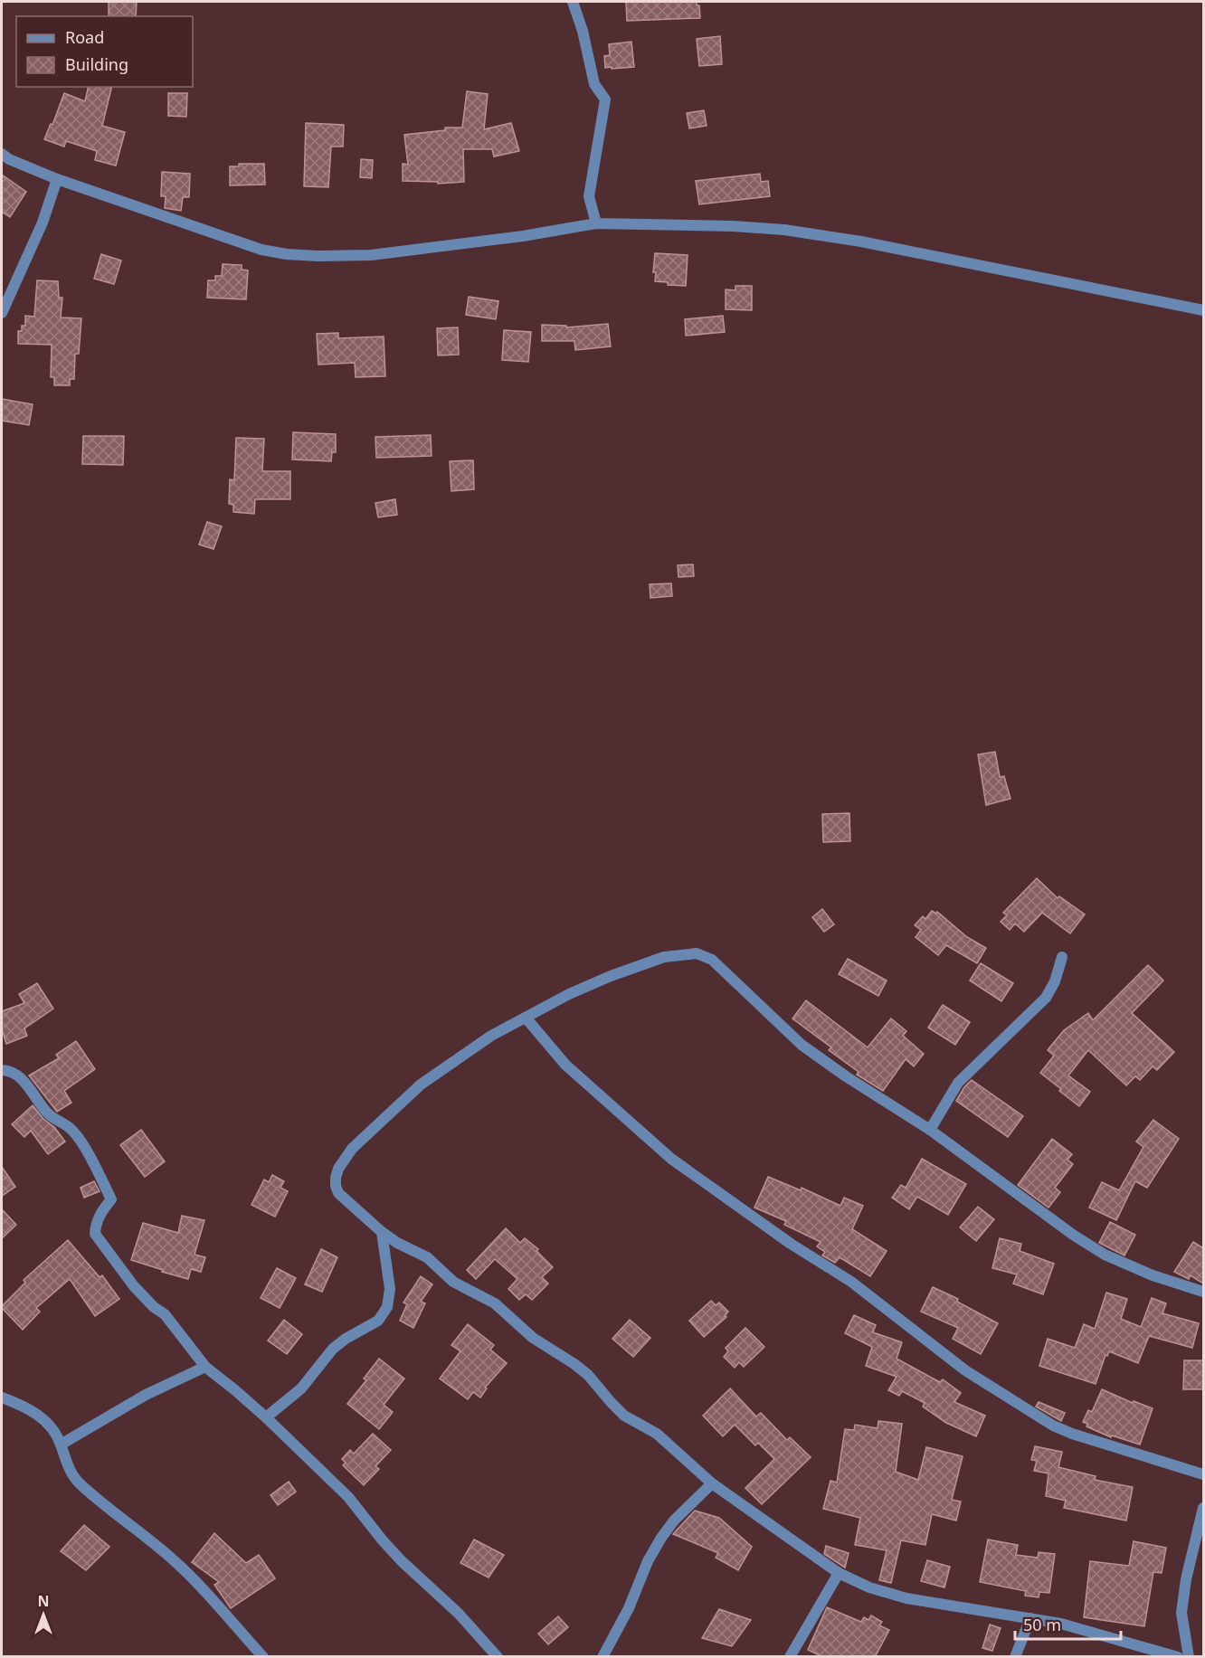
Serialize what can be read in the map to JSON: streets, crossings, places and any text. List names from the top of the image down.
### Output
{
  "legend": ["Road", "Building"],
  "scale_bar": "50 m",
  "north": "top"
}
